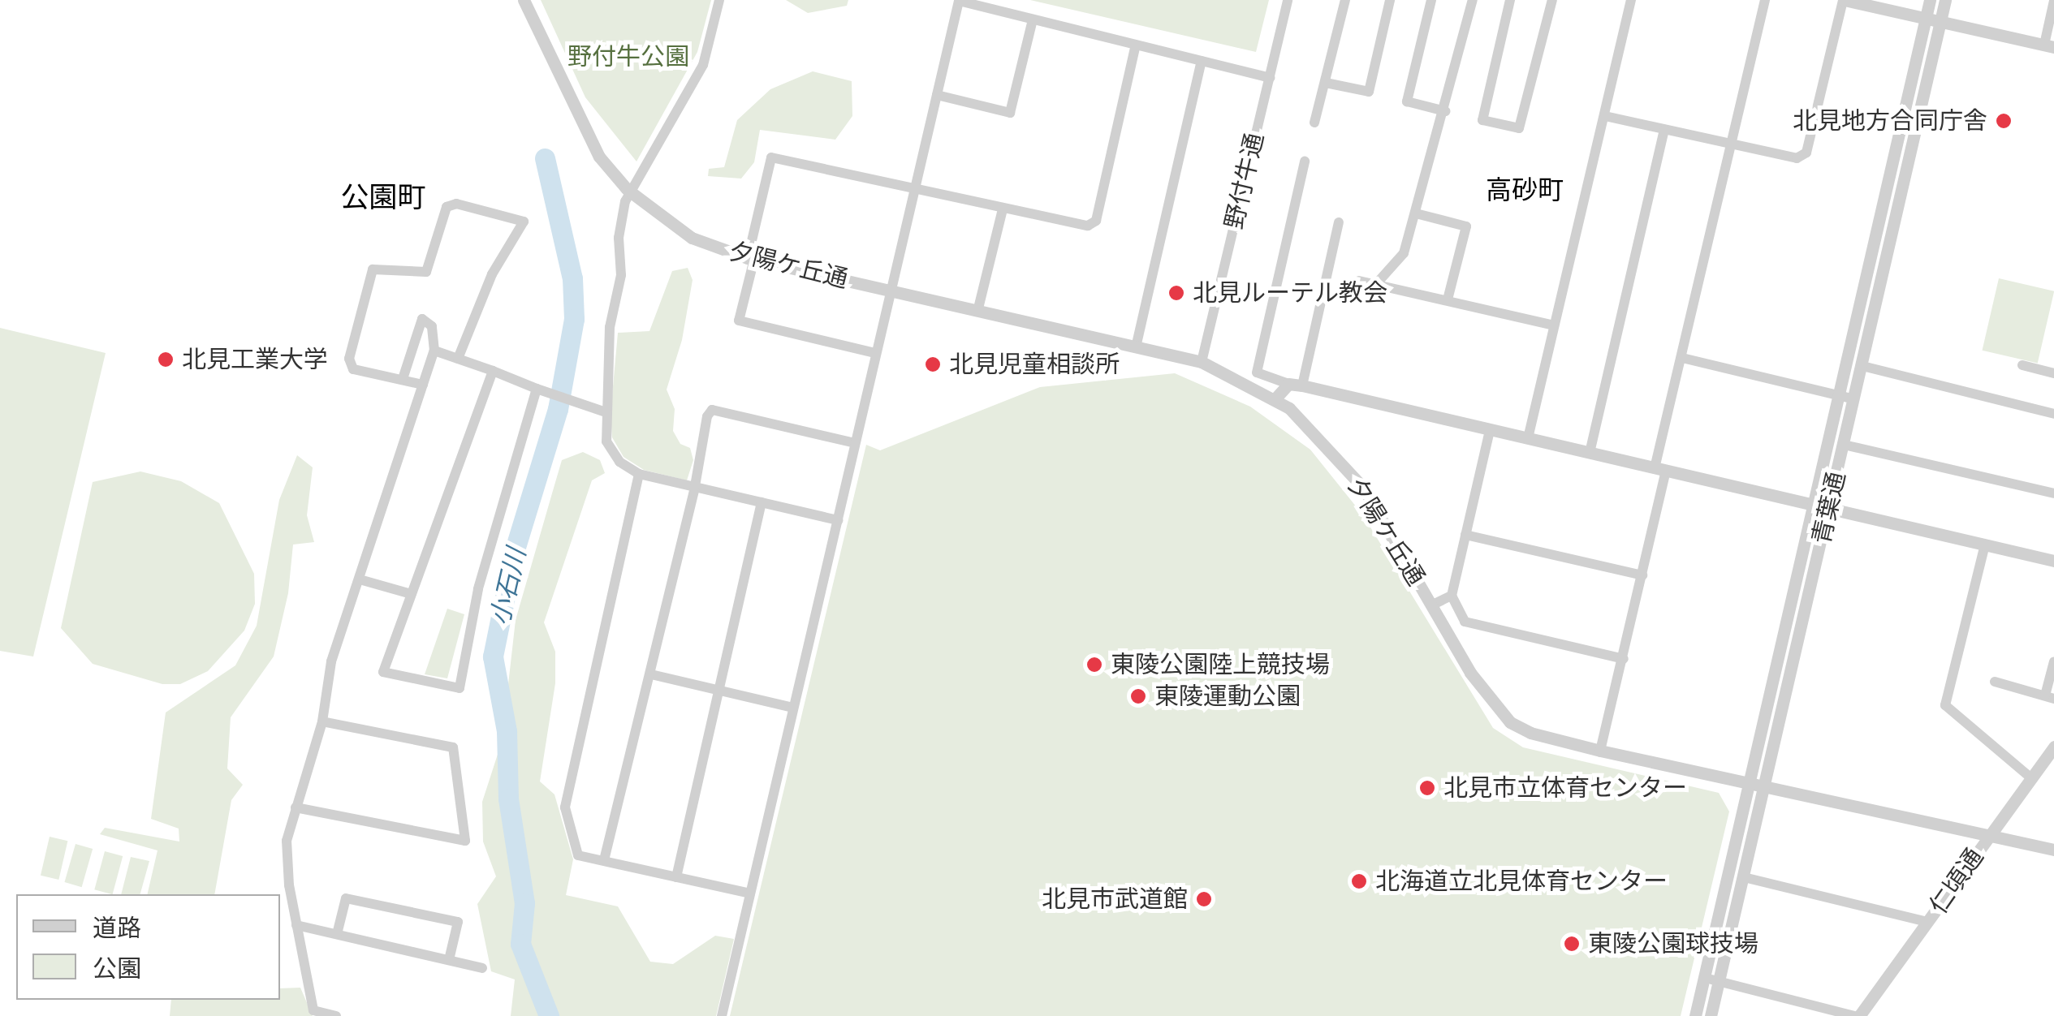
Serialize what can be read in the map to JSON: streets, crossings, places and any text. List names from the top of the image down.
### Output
{
  "streets": {
    "street": [
      "野付牛通",
      "夕陽ケ丘通",
      "青葉通",
      "仁頃通"
    ]
  },
  "crossings": [
    ["野付牛通", "夕陽ケ丘通"],
    ["夕陽ケ丘通", "青葉通"],
    ["夕陽ケ丘通", "仁頃通"]
  ],
  "districts": ["高砂町", "公園町"],
  "water": ["小石川"],
  "parks": ["野付牛公園"],
  "places": [
    "北見地方合同庁舎",
    "北見ルーテル教会",
    "北見工業大学",
    "北見児童相談所",
    "東陵公園陸上競技場",
    "東陵運動公園",
    "北見市立体育センター",
    "北海道立北見体育センター",
    "北見市武道館",
    "東陵公園球技場"
  ],
  "legend": ["道路", "公園"]
}
